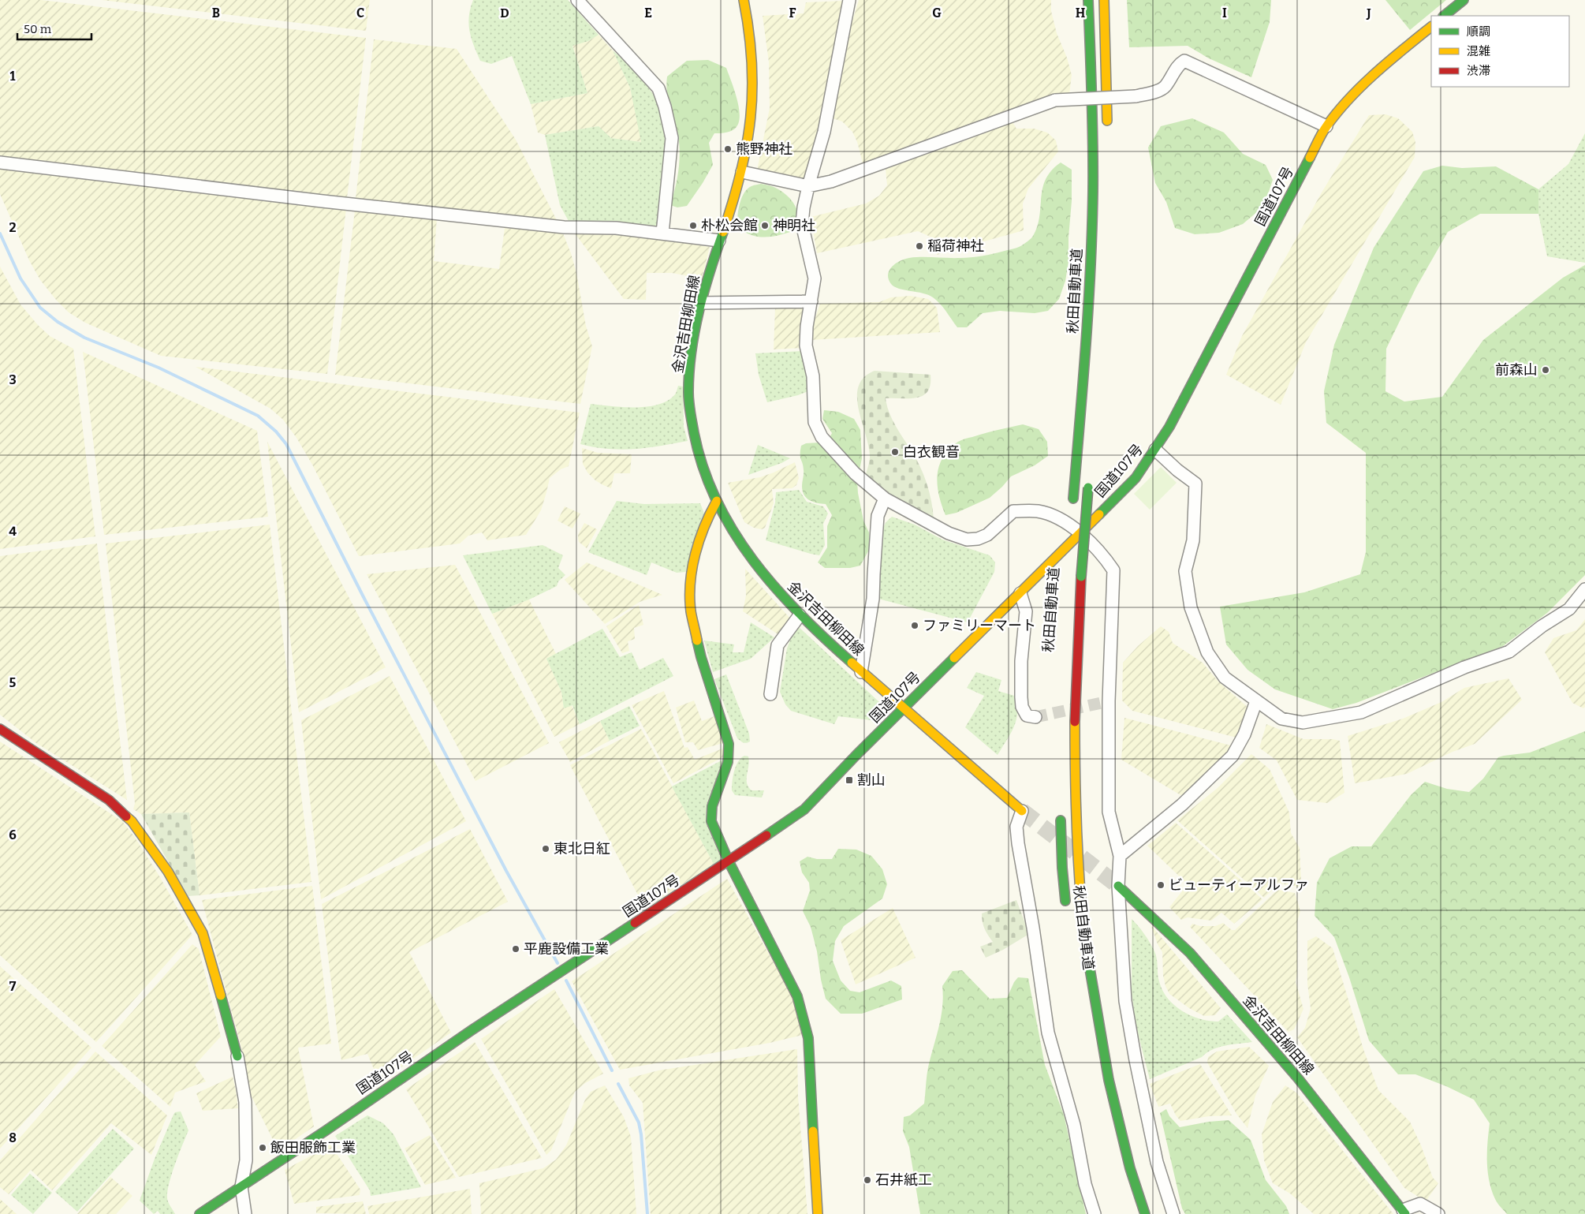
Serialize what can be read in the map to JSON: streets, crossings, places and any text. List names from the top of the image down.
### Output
{
  "streets": {
    "main road": ["国道107号", "秋田自動車道", "金沢吉田柳田線"]
  },
  "crossings": [
    ["国道107号", "金沢吉田柳田線"]
  ],
  "places": {
    "other": [
      "熊野神社",
      "朴松会館",
      "神明社",
      "稲荷神社",
      "前森山",
      "白衣観音",
      "ファミリーマート",
      "東北日紅",
      "ビューティーアルファ",
      "平鹿設備工業",
      "飯田服飾工業",
      "石井紙工"
    ],
    "transit": ["割山"]
  },
  "legend": ["順調", "混雑", "渋滞"],
  "scale_bar": "50 m",
  "grid": {
    "columns": [
      "B",
      "C",
      "D",
      "E",
      "F",
      "G",
      "H",
      "I",
      "J"
    ],
    "rows": [
      "1",
      "2",
      "3",
      "4",
      "5",
      "6",
      "7",
      "8"
    ]
  }
}
